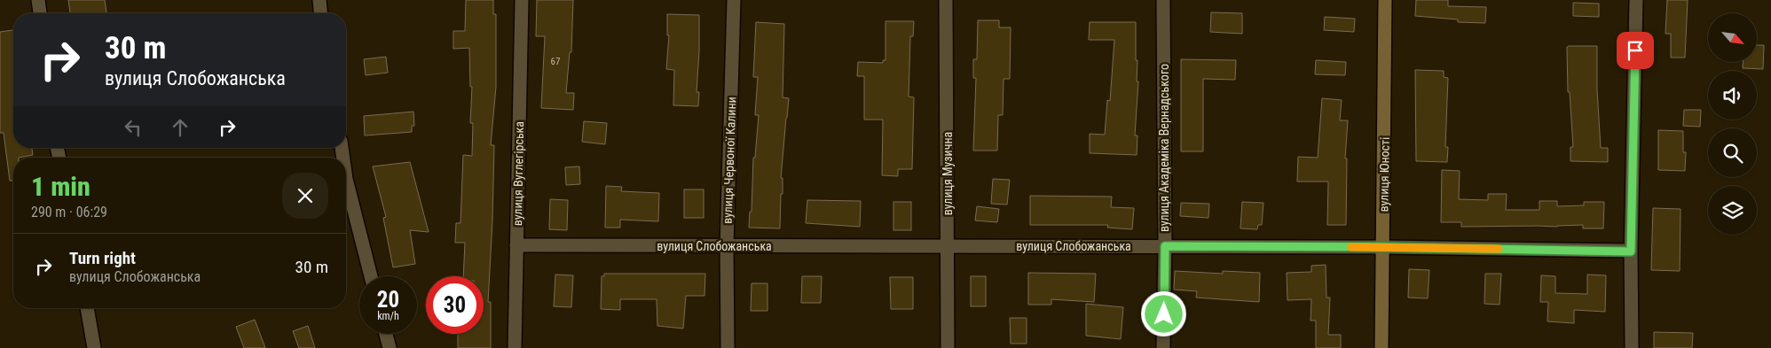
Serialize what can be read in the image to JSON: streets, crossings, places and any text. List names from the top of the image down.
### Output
{
  "streets": {
    "street": [
      "вулиця Академіка Вернадського",
      "вулиця Червоної Калини",
      "вулиця Вуглегірська",
      "вулиця Музична",
      "вулиця Юності",
      "вулиця Слобожанська"
    ]
  },
  "crossings": [
    ["вулиця Академіка Вернадського", "вулиця Слобожанська"],
    ["вулиця Червоної Калини", "вулиця Слобожанська"],
    ["вулиця Вуглегірська", "вулиця Слобожанська"],
    ["вулиця Музична", "вулиця Слобожанська"],
    ["вулиця Юності", "вулиця Слобожанська"]
  ],
  "house_numbers": ["67"],
  "north": "bottom right",
  "page": {
    "turn": ["30 m", "вулиця Слобожанська"],
    "heading": ["1 min", "290 m · 06:29"],
    "list": [
      {
        "name": "Turn right",
        "note": "вулиця Слобожанська",
        "value": "30 m"
      }
    ],
    "speed": "20 km/h",
    "limit": "30"
  }
}
